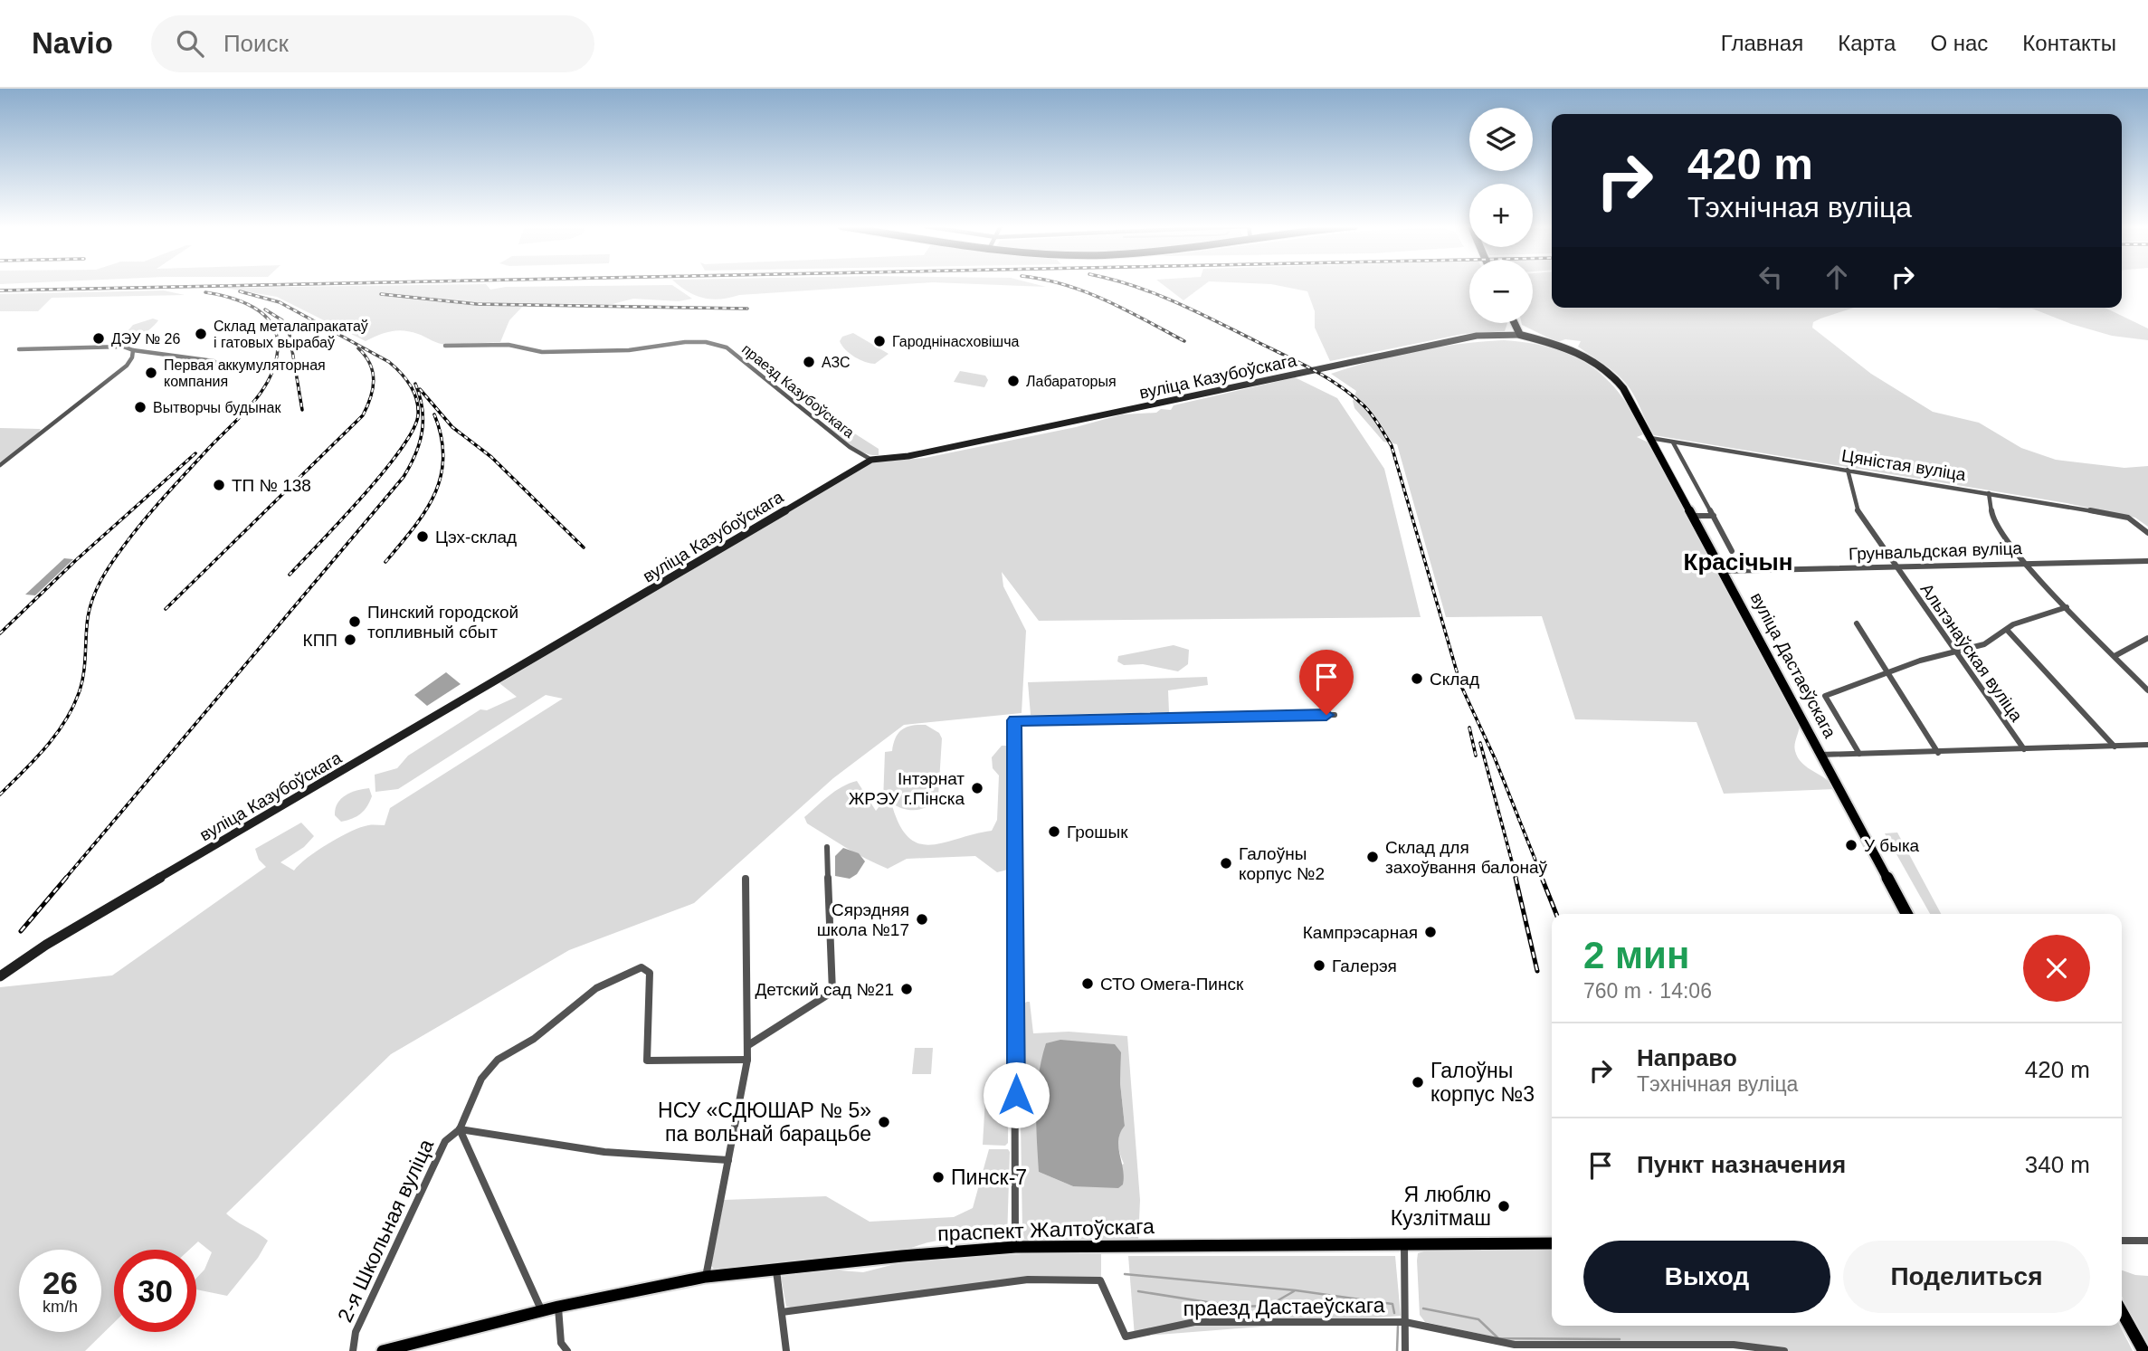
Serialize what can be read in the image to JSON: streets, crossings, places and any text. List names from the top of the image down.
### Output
{
  "streets": {
    "main road": ["вуліца Дастаеўскага", "праспект Жалтоўскага"],
    "street": [
      "вуліца Казубоўскага",
      "праезд Казубоўскага",
      "Цяністая вуліца",
      "Грунвальдская вуліца",
      "Альтэнаўская вуліца",
      "2-я Школьная вуліца",
      "праезд Дастаеўскага"
    ]
  },
  "crossings": [
    ["вуліца Казубоўскага", "праезд Казубоўскага"],
    ["вуліца Казубоўскага", "вуліца Дастаеўскага"],
    ["Цяністая вуліца", "Альтэнаўская вуліца"],
    ["Цяністая вуліца", "вуліца Дастаеўскага"],
    ["Грунвальдская вуліца", "Альтэнаўская вуліца"],
    ["Грунвальдская вуліца", "вуліца Дастаеўскага"]
  ],
  "districts": ["Красічын"],
  "places": [
    "Склад металапракатаў і гатовых вырабаў",
    "ДЭУ № 26",
    "Гароднінасховішча",
    "АЗС",
    "Первая аккумуляторная компания",
    "Лабараторыя",
    "Вытворчы будынак",
    "ТП № 138",
    "Цэх-склад",
    "Пинский городской топливный сбыт",
    "КПП",
    "Склад",
    "Інтэрнат ЖРЭУ г.Пінска",
    "Грошык",
    "У быка",
    "Склад для захоўвання балонаў",
    "Галоўны корпус №2",
    "Сярэдняя школа №17",
    "Кампрэсарная",
    "Галерэя",
    "СТО Омега-Пинск",
    "Детский сад №21",
    "Галоўны корпус №3",
    "НСУ «СДЮШАР № 5» па вольнай барацьбе",
    "Пинск-7",
    "Я люблю Кузлітмаш"
  ],
  "page": {
    "header": "Navio",
    "search": "Поиск",
    "nav": [
      "Главная",
      "Карта",
      "О нас",
      "Контакты"
    ],
    "map_buttons": ["+", "−"],
    "turn": ["420 m", "Тэхнічная вуліца"],
    "heading": ["2 мин", "760 m · 14:06"],
    "list": [
      {
        "name": "Направо",
        "note": "Тэхнічная вуліца",
        "value": "420 m"
      },
      {
        "name": "Пункт назначения",
        "value": "340 m"
      }
    ],
    "buttons": ["Выход", "Поделиться"],
    "speed": "26 km/h",
    "limit": "30"
  }
}
